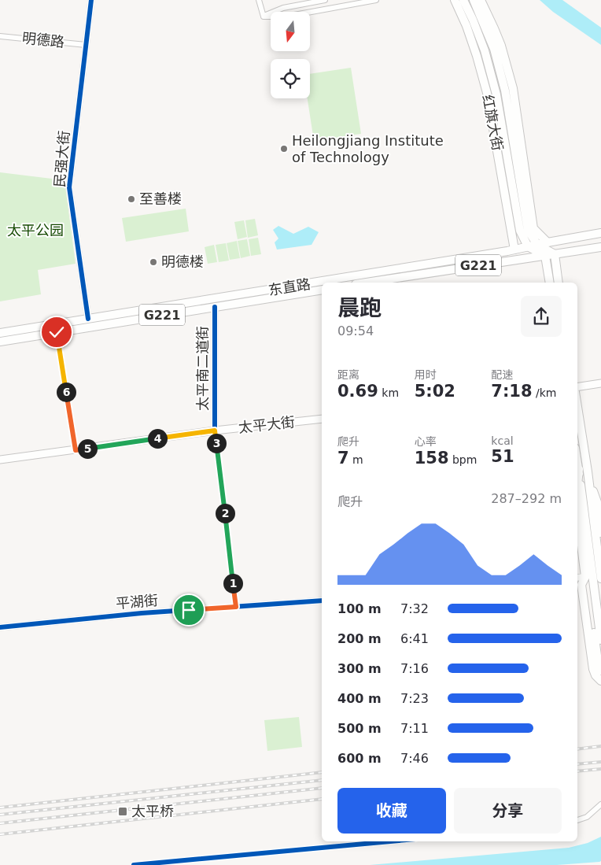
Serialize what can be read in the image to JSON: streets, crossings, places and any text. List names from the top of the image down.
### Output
{
  "streets": {
    "main road": [
      "红旗大街",
      "G221",
      "东直路",
      "太平大街"
    ],
    "street": [
      "明德路",
      "民强大街",
      "太平南二道街",
      "平湖街"
    ]
  },
  "crossings": [
    ["明德路", "民强大街"],
    ["红旗大街", "东直路"],
    ["民强大街", "东直路"],
    ["G221", "太平南二道街"],
    ["太平南二道街", "太平大街"],
    ["太平南二道街", "平湖街"]
  ],
  "parks": ["太平公园"],
  "places": {
    "other": ["Heilongjiang Institute of Technology", "至善楼", "明德楼"],
    "transit": ["太平桥"]
  },
  "north": "bottom",
  "page": {
    "heading": ["晨跑", "09:54"],
    "stats": [
      ["距离", "0.69 km"],
      ["用时", "5:02"],
      ["配速", "7:18 /km"],
      ["爬升", "7 m"],
      ["心率", "158 bpm"],
      ["kcal", "51"]
    ],
    "pins": [
      "6",
      "4",
      "3",
      "5",
      "2",
      "1"
    ],
    "chart": ["爬升", "287–292 m"],
    "list": [
      {
        "name": "100 m",
        "note": "7:32"
      },
      {
        "name": "200 m",
        "note": "6:41"
      },
      {
        "name": "300 m",
        "note": "7:16"
      },
      {
        "name": "400 m",
        "note": "7:23"
      },
      {
        "name": "500 m",
        "note": "7:11"
      },
      {
        "name": "600 m",
        "note": "7:46"
      }
    ],
    "buttons": ["收藏", "分享"]
  }
}
